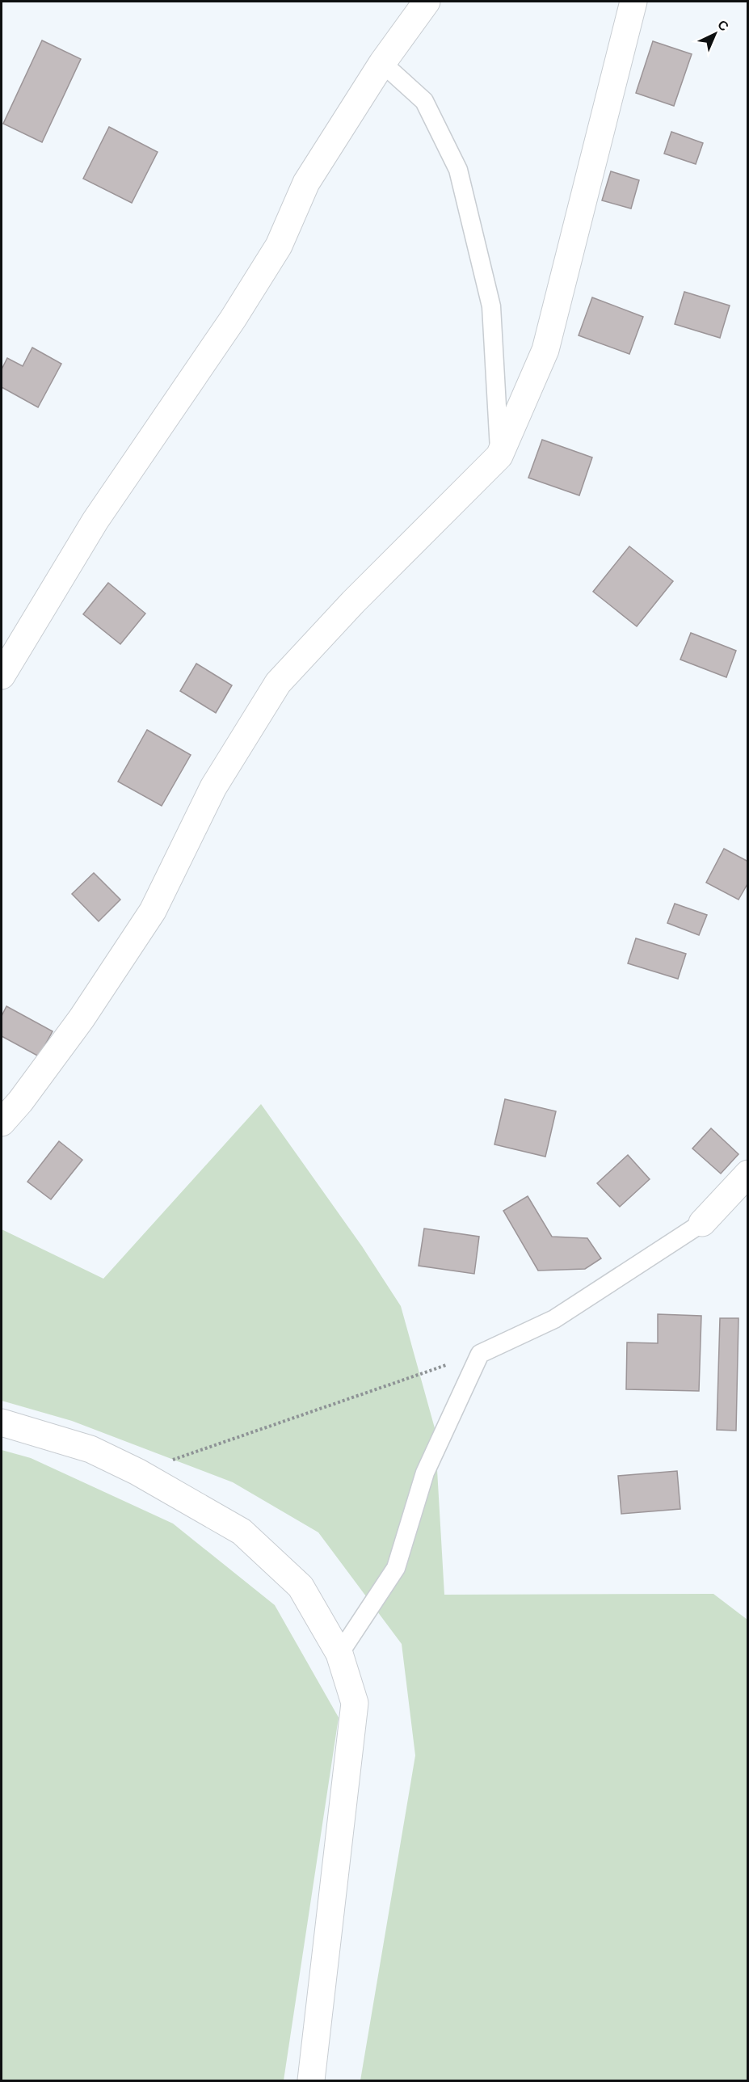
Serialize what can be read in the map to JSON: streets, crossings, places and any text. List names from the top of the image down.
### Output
{
  "north": "top right"
}
